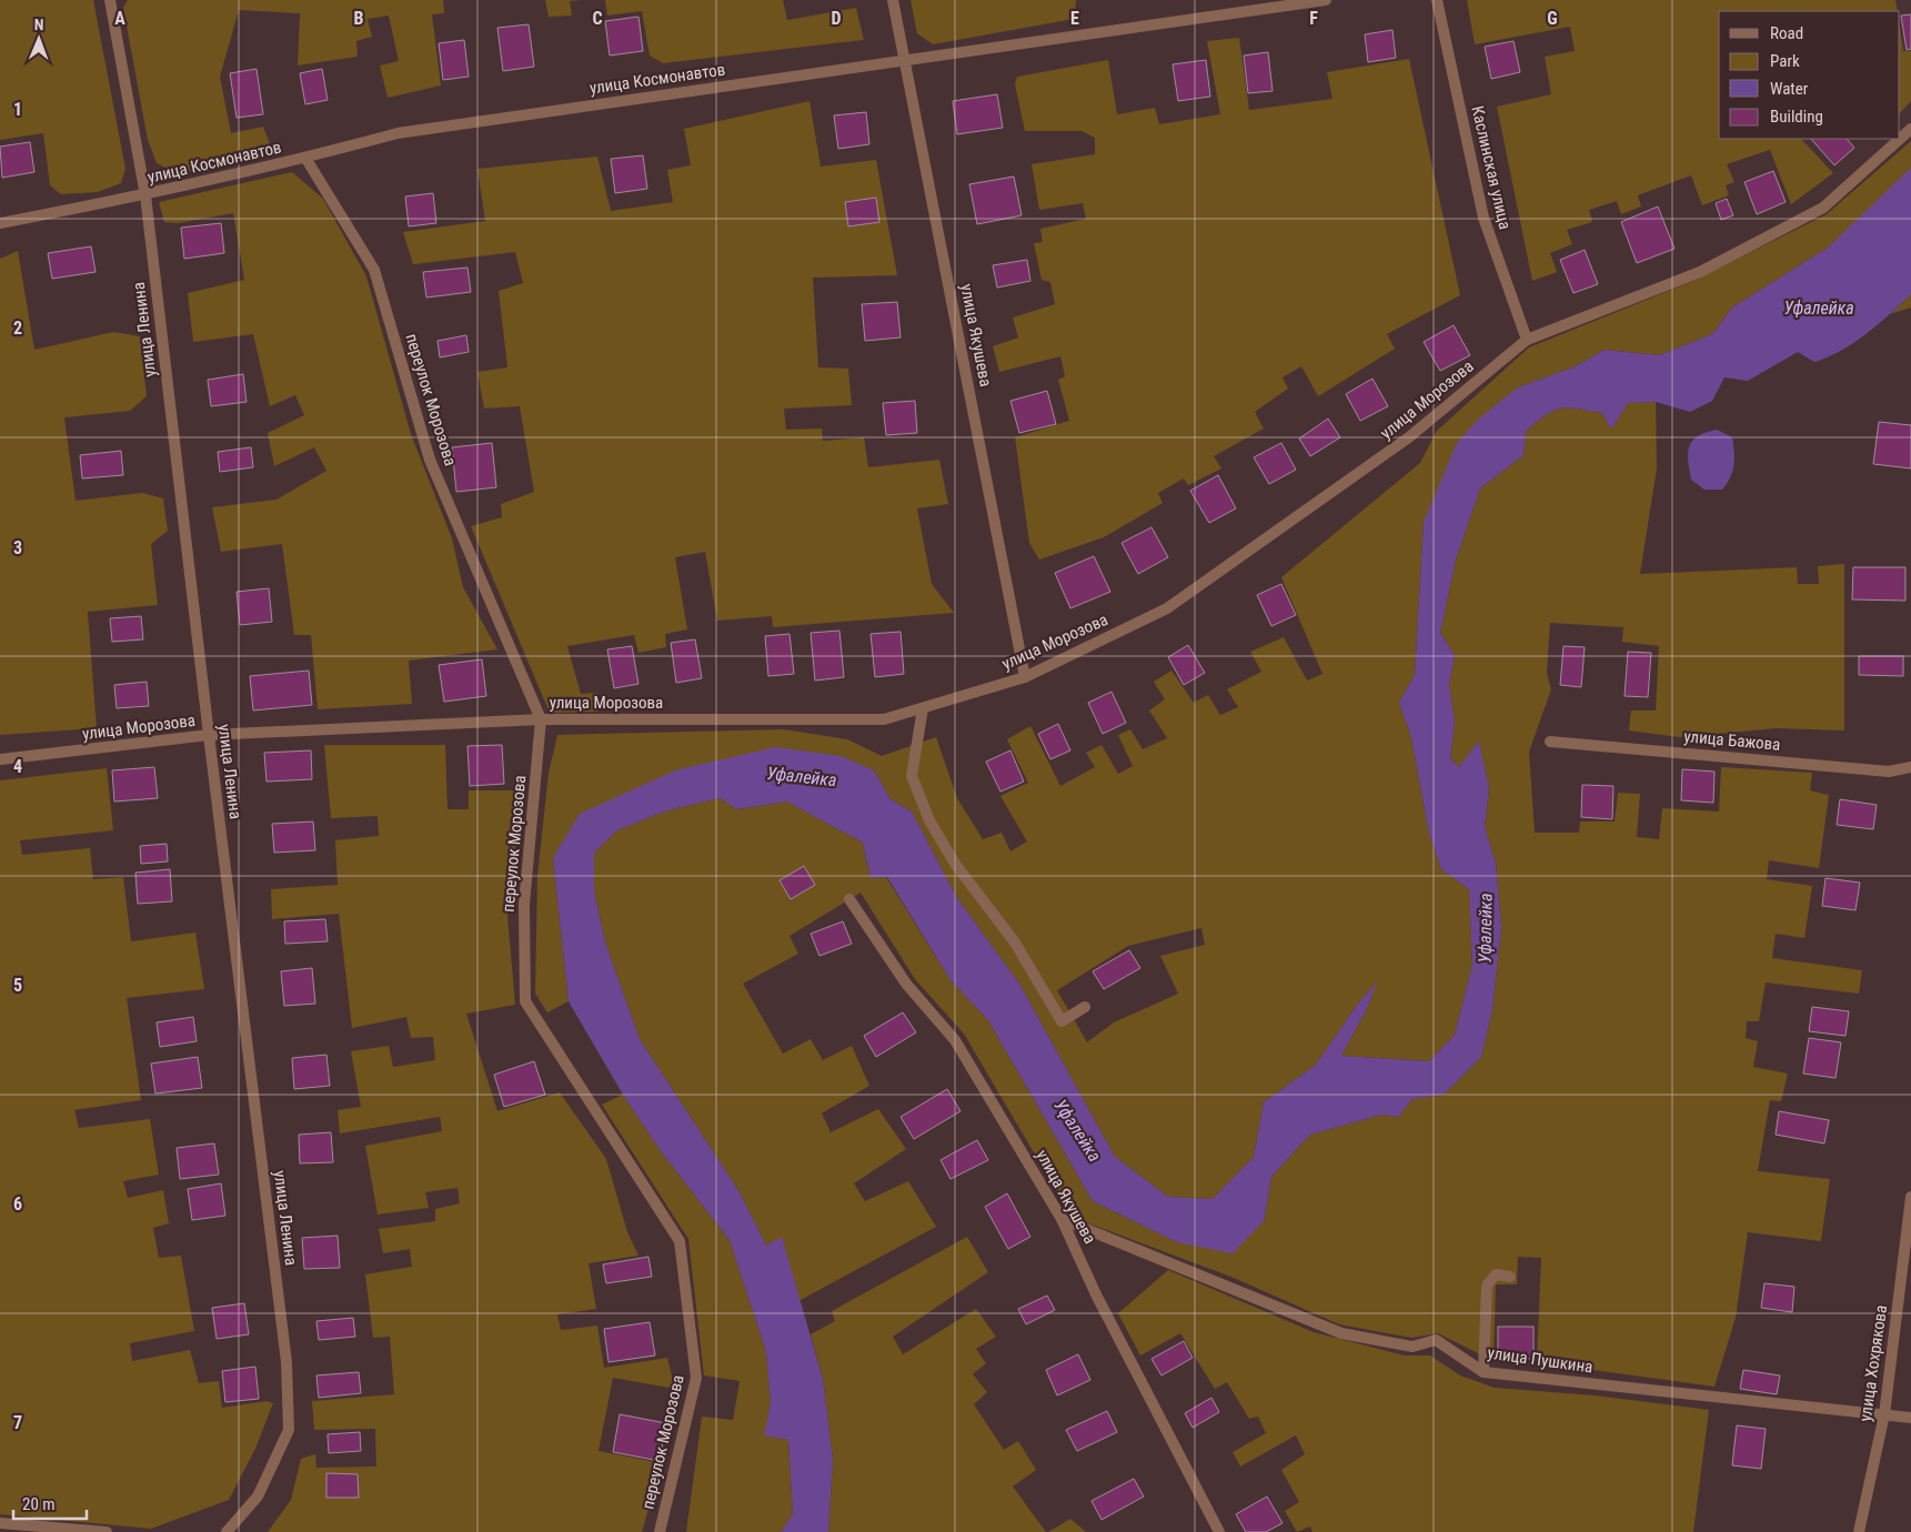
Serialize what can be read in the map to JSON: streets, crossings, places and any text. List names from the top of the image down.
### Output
{
  "streets": {
    "street": [
      "улица Космонавтов",
      "Каслинская улица",
      "улица Ленина",
      "улица Якушева",
      "переулок Морозова",
      "улица Морозова",
      "улица Бажова",
      "улица Пушкина",
      "улица Хохрякова"
    ]
  },
  "crossings": [
    ["улица Космонавтов", "улица Ленина"],
    ["улица Космонавтов", "улица Якушева"],
    ["улица Космонавтов", "переулок Морозова"],
    ["Каслинская улица", "улица Морозова"],
    ["улица Ленина", "улица Морозова"],
    ["улица Якушева", "улица Морозова"],
    ["улица Якушева", "улица Пушкина"],
    ["переулок Морозова", "улица Морозова"],
    ["улица Пушкина", "улица Хохрякова"]
  ],
  "water": ["Уфалейка"],
  "legend": [
    "Road",
    "Park",
    "Water",
    "Building"
  ],
  "scale_bar": "20 m",
  "north": "top",
  "grid": {
    "columns": [
      "A",
      "B",
      "C",
      "D",
      "E",
      "F",
      "G"
    ],
    "rows": [
      "1",
      "2",
      "3",
      "4",
      "5",
      "6",
      "7"
    ]
  }
}
